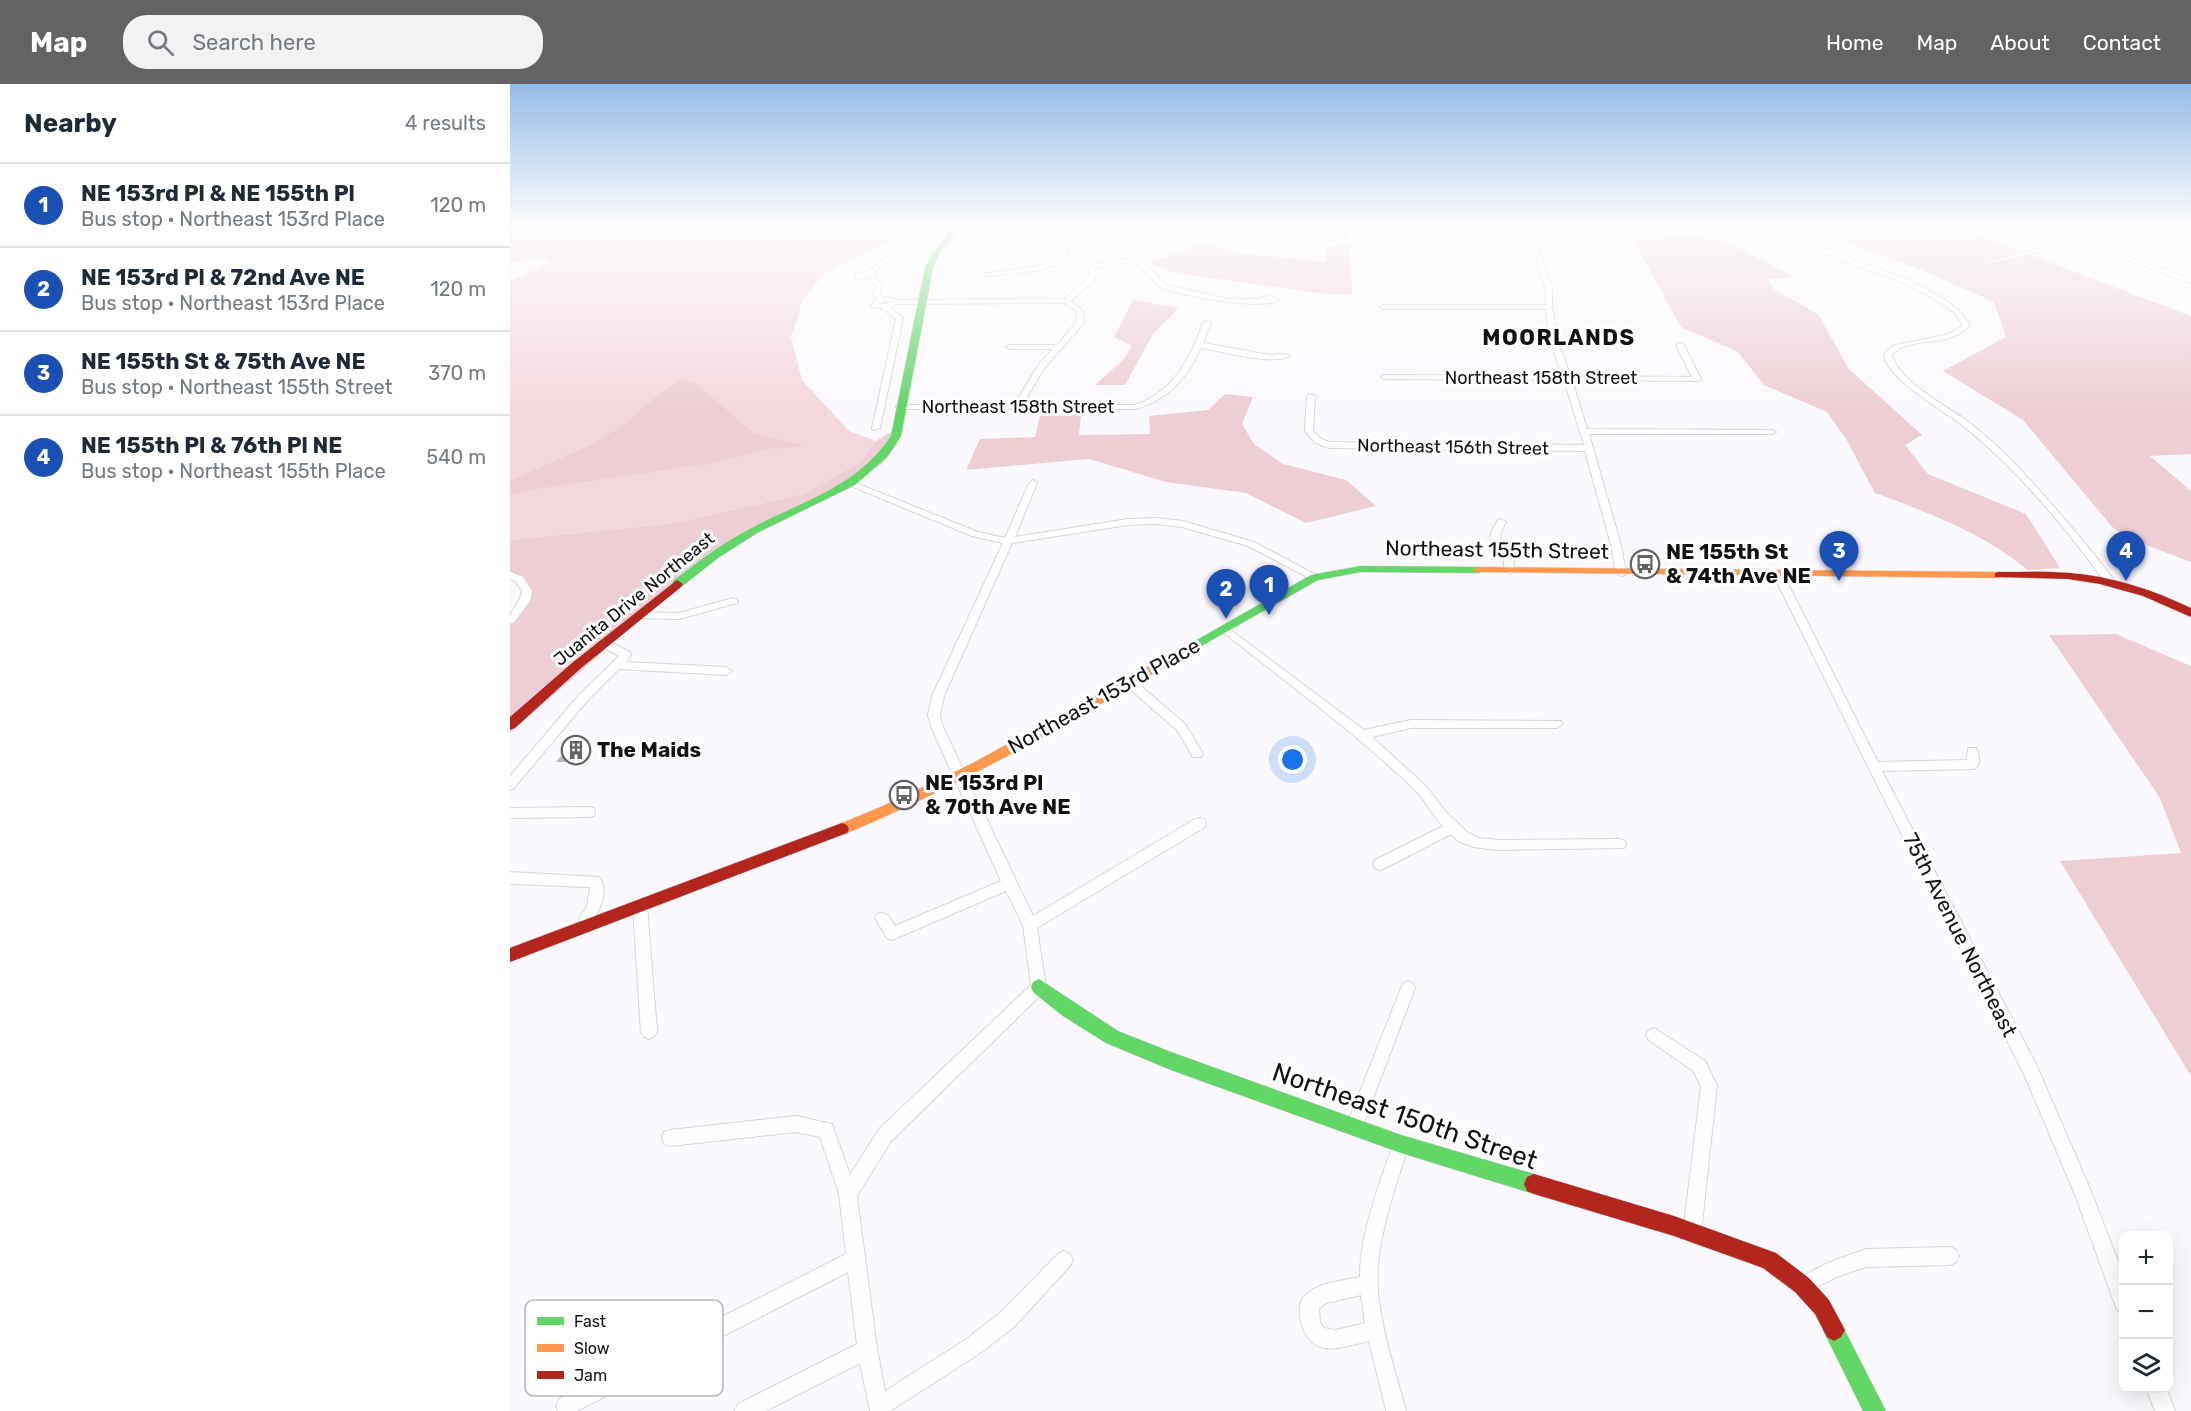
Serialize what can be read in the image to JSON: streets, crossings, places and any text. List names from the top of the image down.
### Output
{
  "streets": {
    "street": [
      "Northeast 158th Street",
      "Northeast 156th Street",
      "Northeast 155th Street",
      "Juanita Drive Northeast",
      "Northeast 153rd Place",
      "75th Avenue Northeast",
      "Northeast 150th Street"
    ]
  },
  "crossings": [
    ["Northeast 158th Street", "Juanita Drive Northeast"],
    ["Northeast 155th Street", "Northeast 153rd Place"],
    ["Northeast 155th Street", "75th Avenue Northeast"]
  ],
  "districts": ["MOORLANDS"],
  "places": {
    "bus stop": ["NE 155th St & 74th Ave NE", "NE 153rd Pl & 70th Ave NE"],
    "building": ["The Maids"]
  },
  "legend": ["Fast", "Slow", "Jam"],
  "page": {
    "header": "Map",
    "search": "Search here",
    "nav": [
      "Home",
      "Map",
      "About",
      "Contact"
    ],
    "heading": ["Nearby", "4 results"],
    "list": [
      {
        "mark": "1",
        "name": "NE 153rd Pl & NE 155th Pl",
        "note": "Bus stop · Northeast 153rd Place",
        "value": "120 m"
      },
      {
        "mark": "2",
        "name": "NE 153rd Pl & 72nd Ave NE",
        "note": "Bus stop · Northeast 153rd Place",
        "value": "120 m"
      },
      {
        "mark": "3",
        "name": "NE 155th St & 75th Ave NE",
        "note": "Bus stop · Northeast 155th Street",
        "value": "370 m"
      },
      {
        "mark": "4",
        "name": "NE 155th Pl & 76th Pl NE",
        "note": "Bus stop · Northeast 155th Place",
        "value": "540 m"
      }
    ],
    "pins": [
      "3",
      "4",
      "1",
      "2"
    ],
    "map_buttons": ["+", "−"]
  }
}
